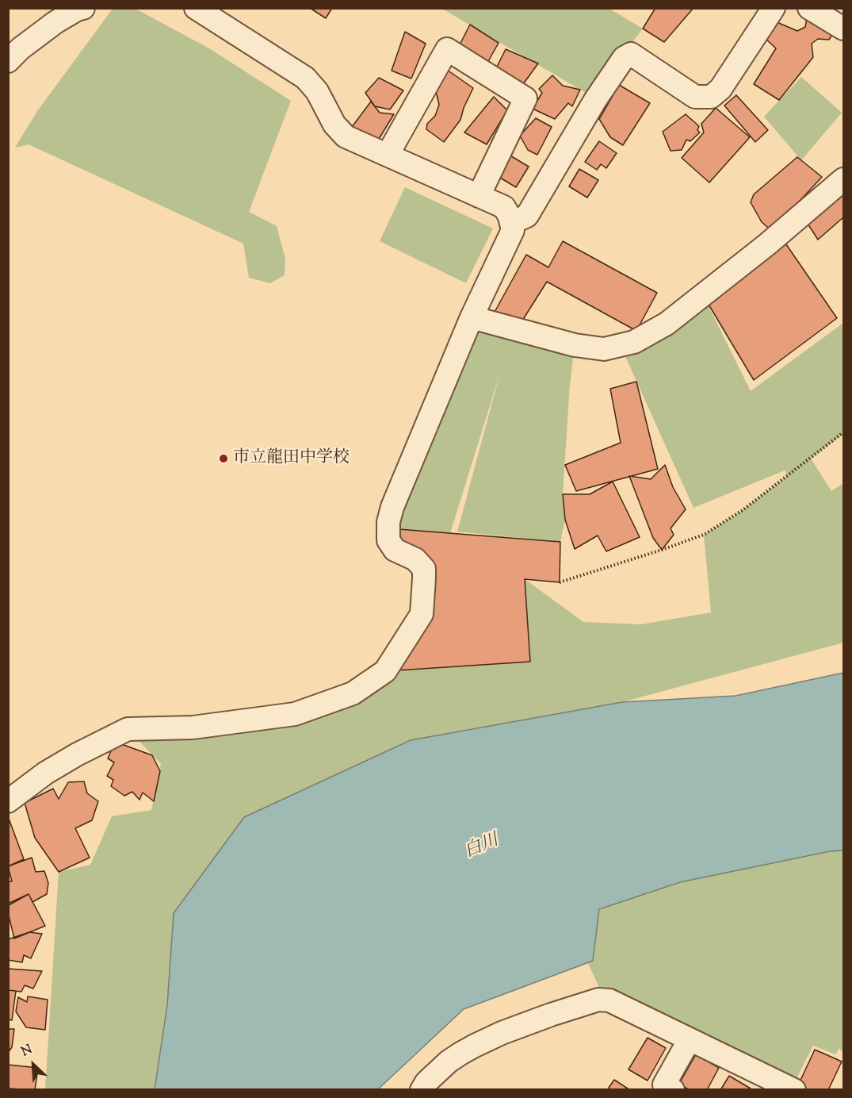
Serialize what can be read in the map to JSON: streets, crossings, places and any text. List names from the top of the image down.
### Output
{
  "water": ["白川"],
  "places": ["市立龍田中学校"],
  "north": "top left"
}
